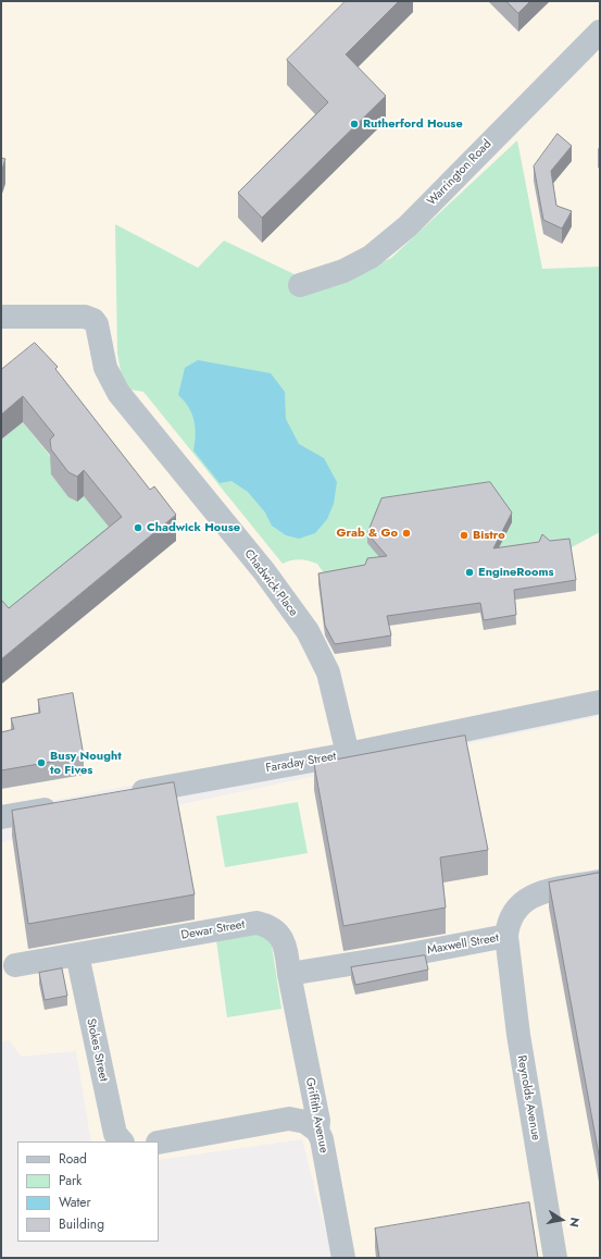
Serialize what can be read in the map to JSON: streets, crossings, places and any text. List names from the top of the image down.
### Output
{
  "streets": {
    "street": [
      "Warrington Road",
      "Chadwick Place",
      "Faraday Street",
      "Dewar Street",
      "Maxwell Street",
      "Stokes Street",
      "Reynolds Avenue",
      "Griffith Avenue"
    ]
  },
  "crossings": [
    ["Chadwick Place", "Faraday Street"],
    ["Dewar Street", "Maxwell Street"],
    ["Dewar Street", "Stokes Street"],
    ["Dewar Street", "Griffith Avenue"],
    ["Maxwell Street", "Reynolds Avenue"],
    ["Maxwell Street", "Griffith Avenue"]
  ],
  "places": [
    "Rutherford House",
    "Chadwick House",
    "Grab & Go",
    "Bistro",
    "EngineRooms",
    "Busy Nought to Fives"
  ],
  "legend": [
    "Road",
    "Park",
    "Water",
    "Building"
  ],
  "north": "right"
}
